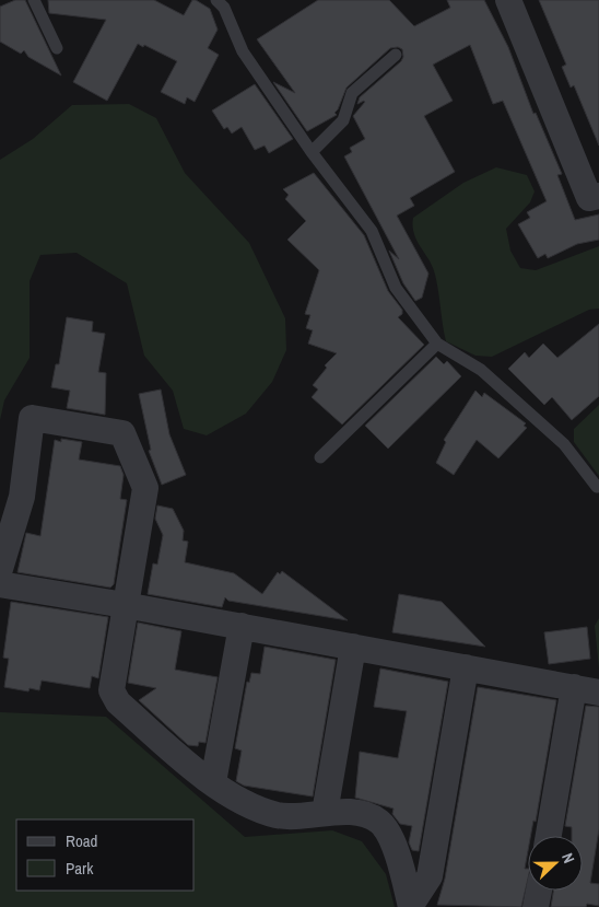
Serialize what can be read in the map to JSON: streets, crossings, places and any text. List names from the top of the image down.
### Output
{
  "legend": ["Road", "Park"],
  "north": "right"
}
